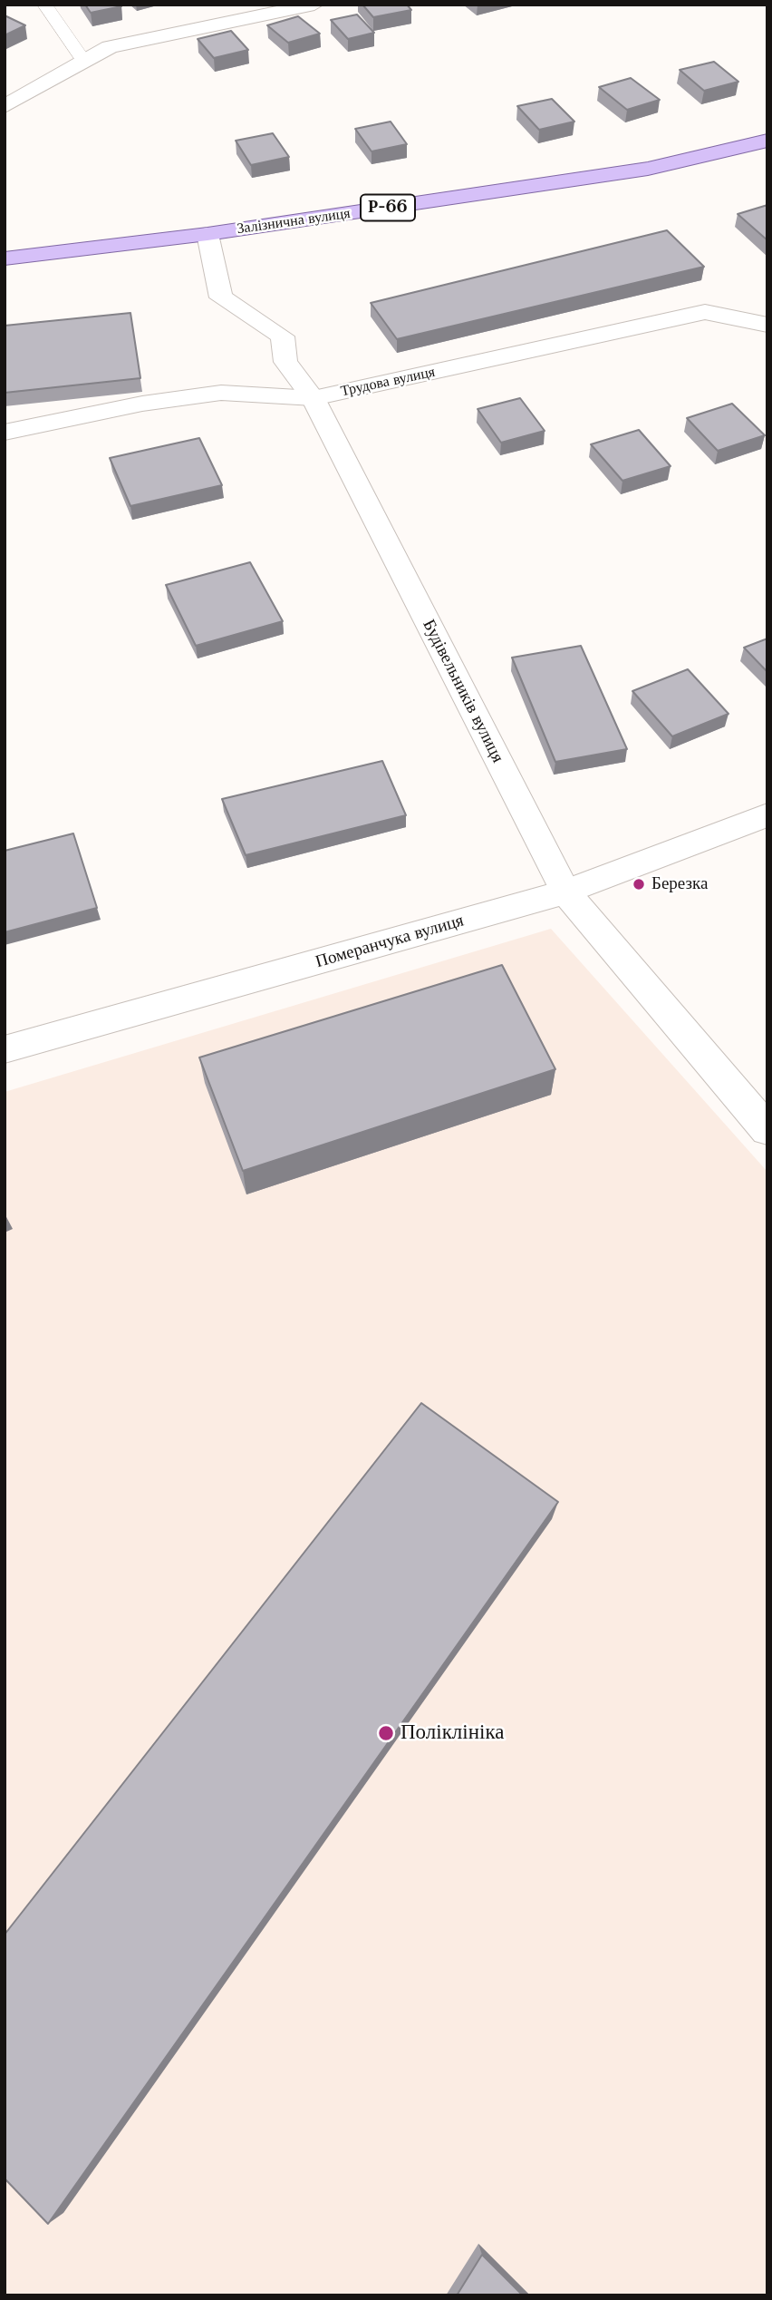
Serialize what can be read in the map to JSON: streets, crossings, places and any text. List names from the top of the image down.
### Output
{
  "streets": {
    "main road": ["Р-66", "Залізнична вулиця"],
    "street": ["Трудова вулиця", "Будівельників вулиця", "Померанчука вулиця"]
  },
  "crossings": [
    ["Залізнична вулиця", "Будівельників вулиця"],
    ["Трудова вулиця", "Будівельників вулиця"],
    ["Будівельників вулиця", "Померанчука вулиця"]
  ],
  "places": ["Березка", "Поліклініка"]
}
